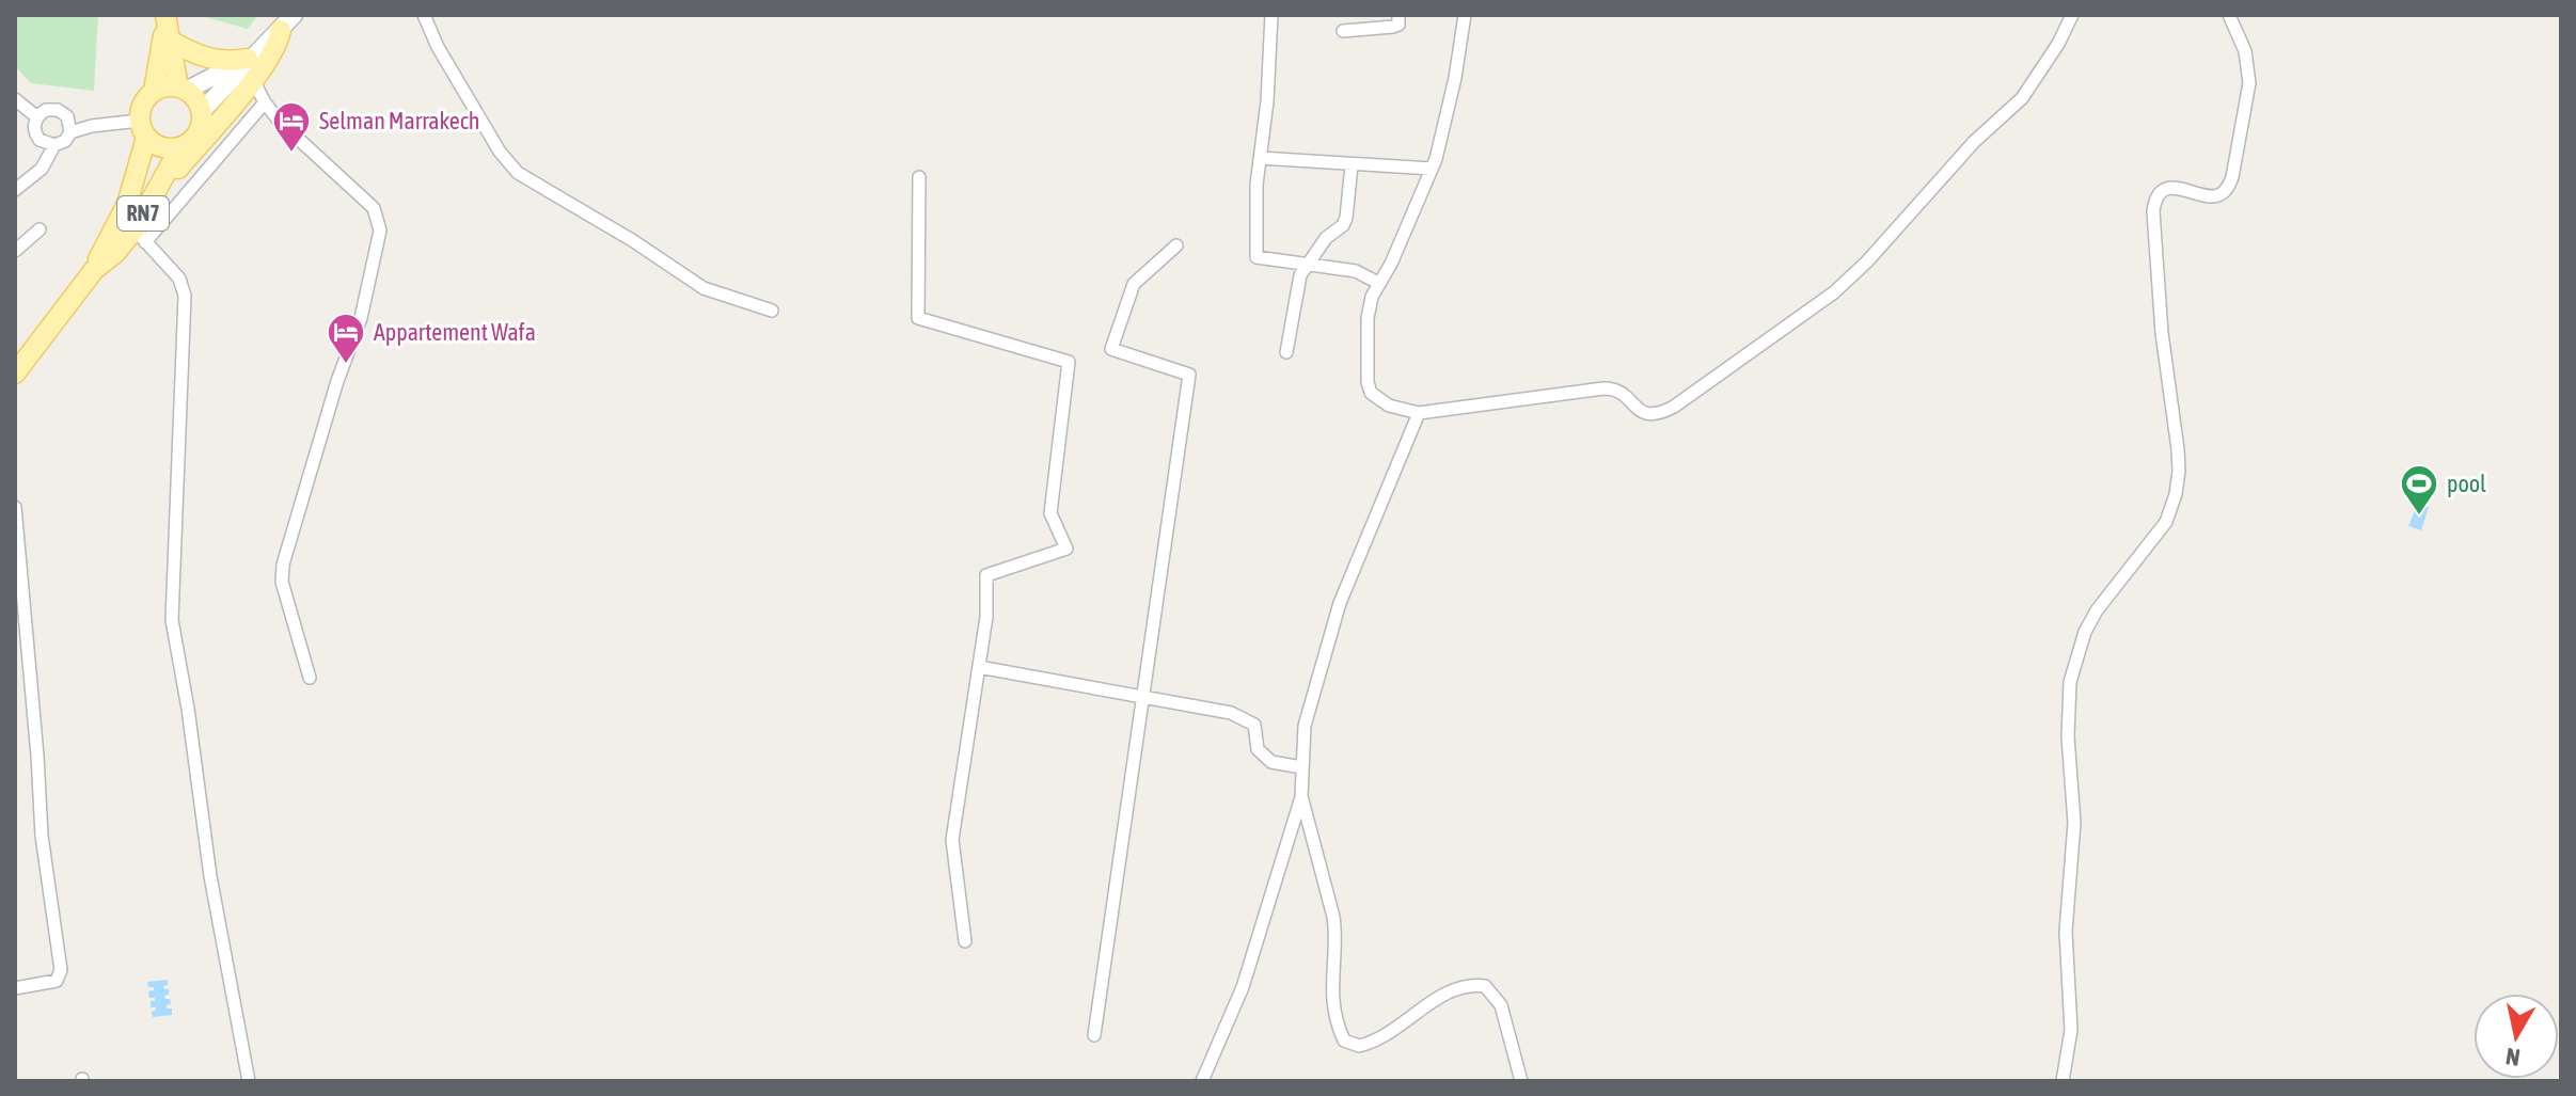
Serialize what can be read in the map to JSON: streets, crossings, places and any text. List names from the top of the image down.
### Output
{
  "streets": {
    "main road": ["RN7"]
  },
  "places": {
    "hotel": ["Selman Marrakech", "Appartement Wafa"],
    "sports": ["pool"]
  },
  "north": "bottom"
}
